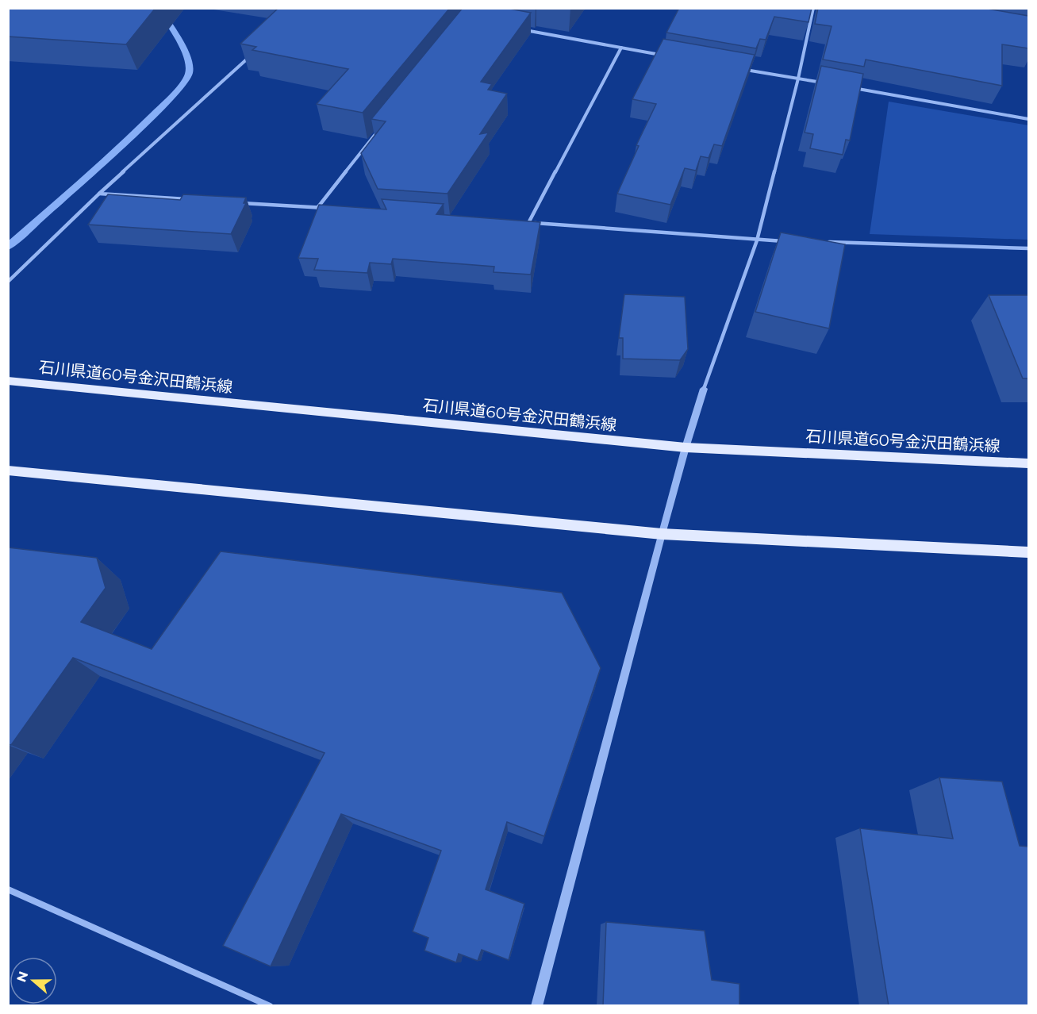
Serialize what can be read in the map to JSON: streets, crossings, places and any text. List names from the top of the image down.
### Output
{
  "streets": {
    "main road": ["石川県道60号金沢田鶴浜線"]
  },
  "north": "left"
}
